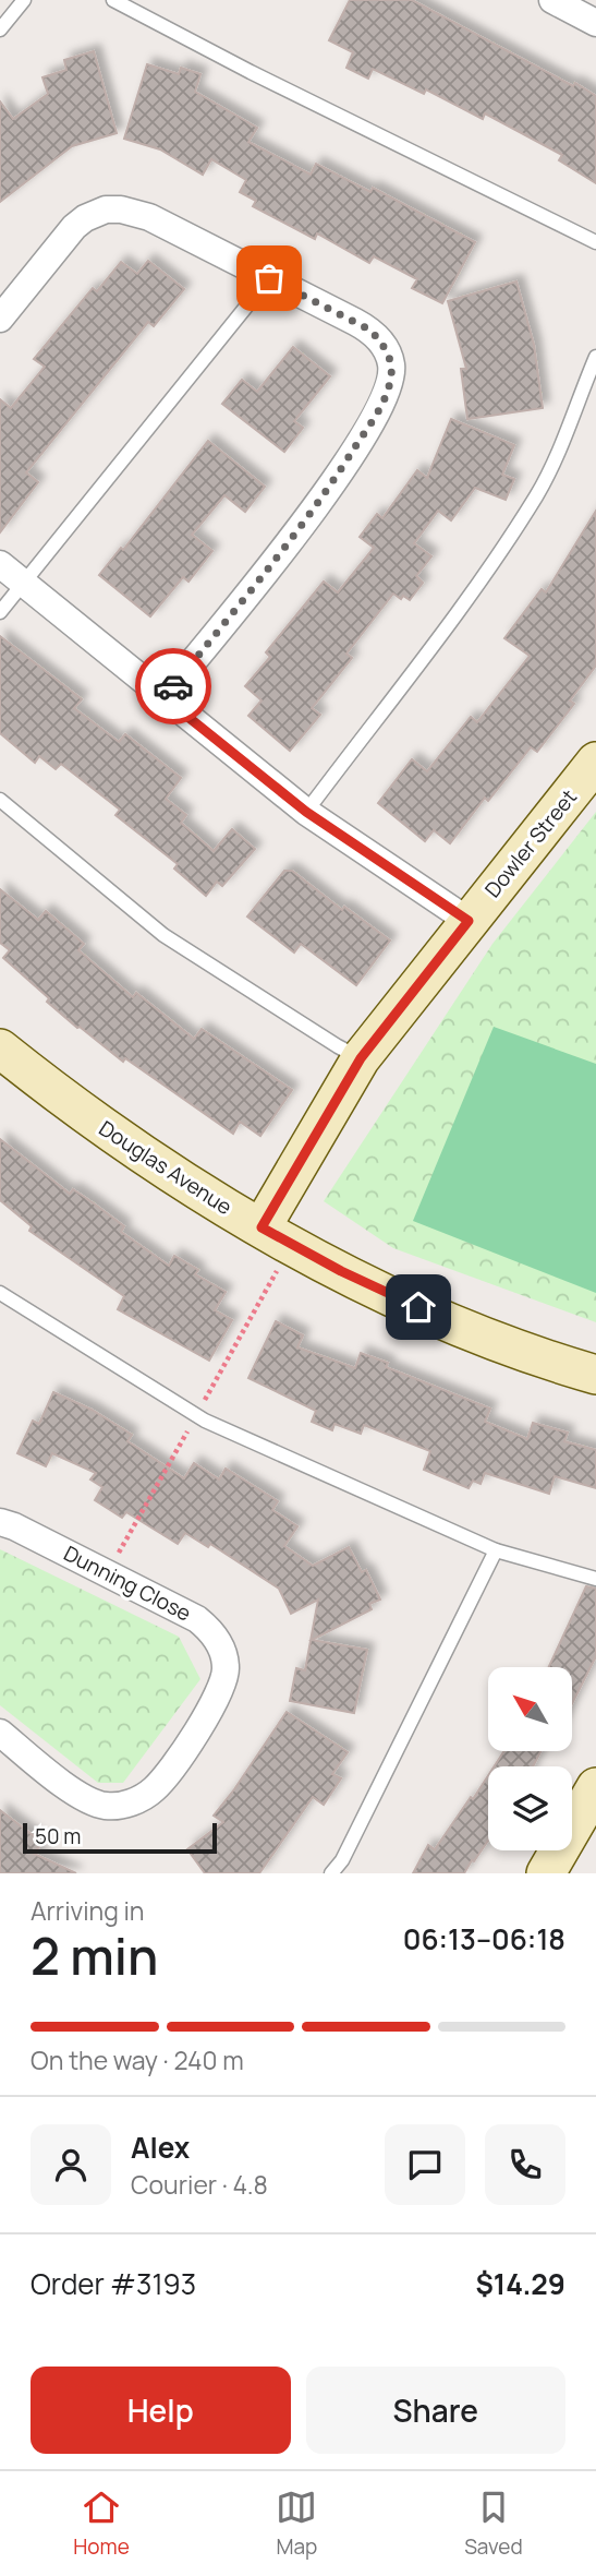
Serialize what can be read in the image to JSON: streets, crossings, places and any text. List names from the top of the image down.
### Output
{
  "streets": {
    "street": ["Dowler Street", "Douglas Avenue", "Dunning Close"]
  },
  "crossings": [
    ["Dowler Street", "Douglas Avenue"]
  ],
  "scale_bar": "50 m",
  "north": "top left",
  "page": {
    "scale": "50 m",
    "heading": ["2 min", "Arriving in", "06:13–06:18"],
    "panel": [
      "Alex",
      "Courier · 4.8",
      "Order #3193",
      "$14.29"
    ],
    "bar": "On the way · 240 m",
    "buttons": ["Help", "Share"],
    "tabs": ["Home", "Map", "Saved"]
  }
}
